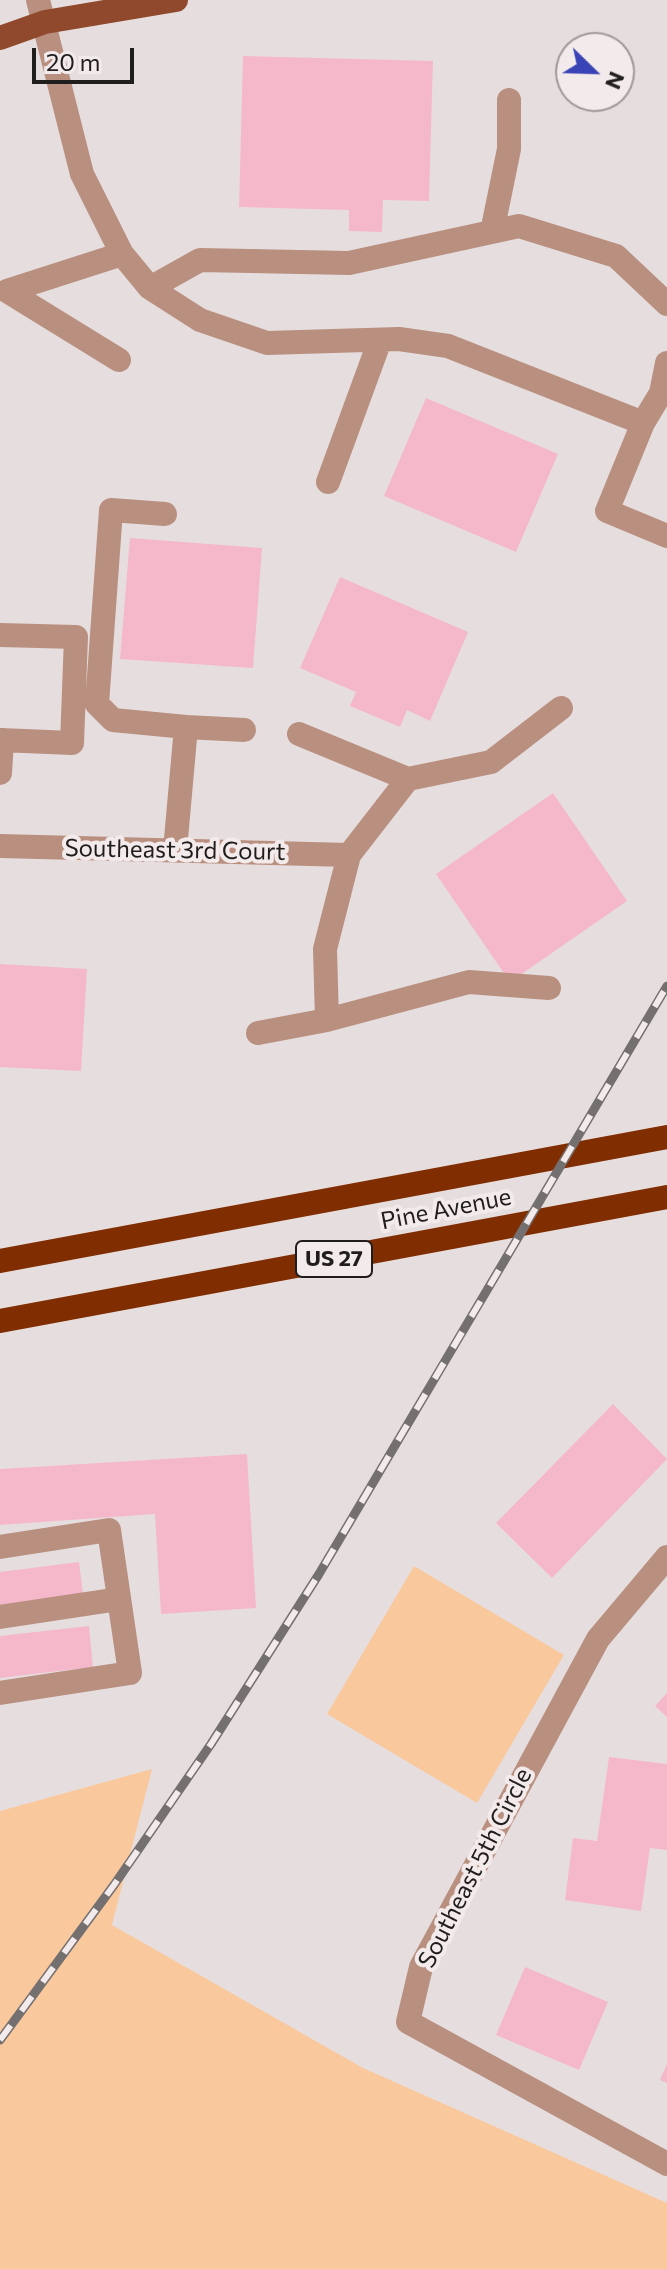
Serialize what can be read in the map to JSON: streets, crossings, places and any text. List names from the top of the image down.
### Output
{
  "streets": {
    "highway": ["Pine Avenue", "US 27"],
    "street": ["Southeast 3rd Court", "Southeast 5th Circle"]
  },
  "scale_bar": "20 m",
  "north": "bottom right"
}
